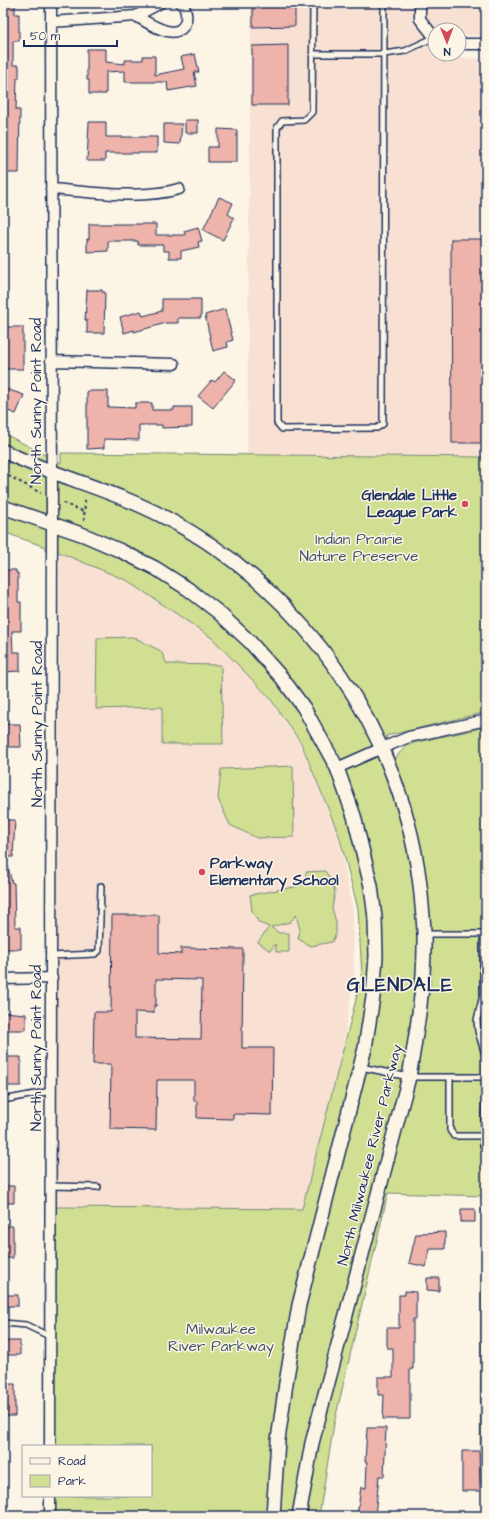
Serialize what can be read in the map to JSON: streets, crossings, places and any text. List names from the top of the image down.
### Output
{
  "streets": {
    "street": ["North Sunny Point Road", "North Milwaukee River Parkway"]
  },
  "crossings": [
    ["North Sunny Point Road", "North Milwaukee River Parkway"]
  ],
  "districts": ["GLENDALE"],
  "parks": ["Indian Prairie Nature Preserve", "Milwaukee River Parkway"],
  "places": ["Glendale Little League Park", "Parkway Elementary School"],
  "legend": ["Road", "Park"],
  "scale_bar": "50 m",
  "north": "bottom"
}
